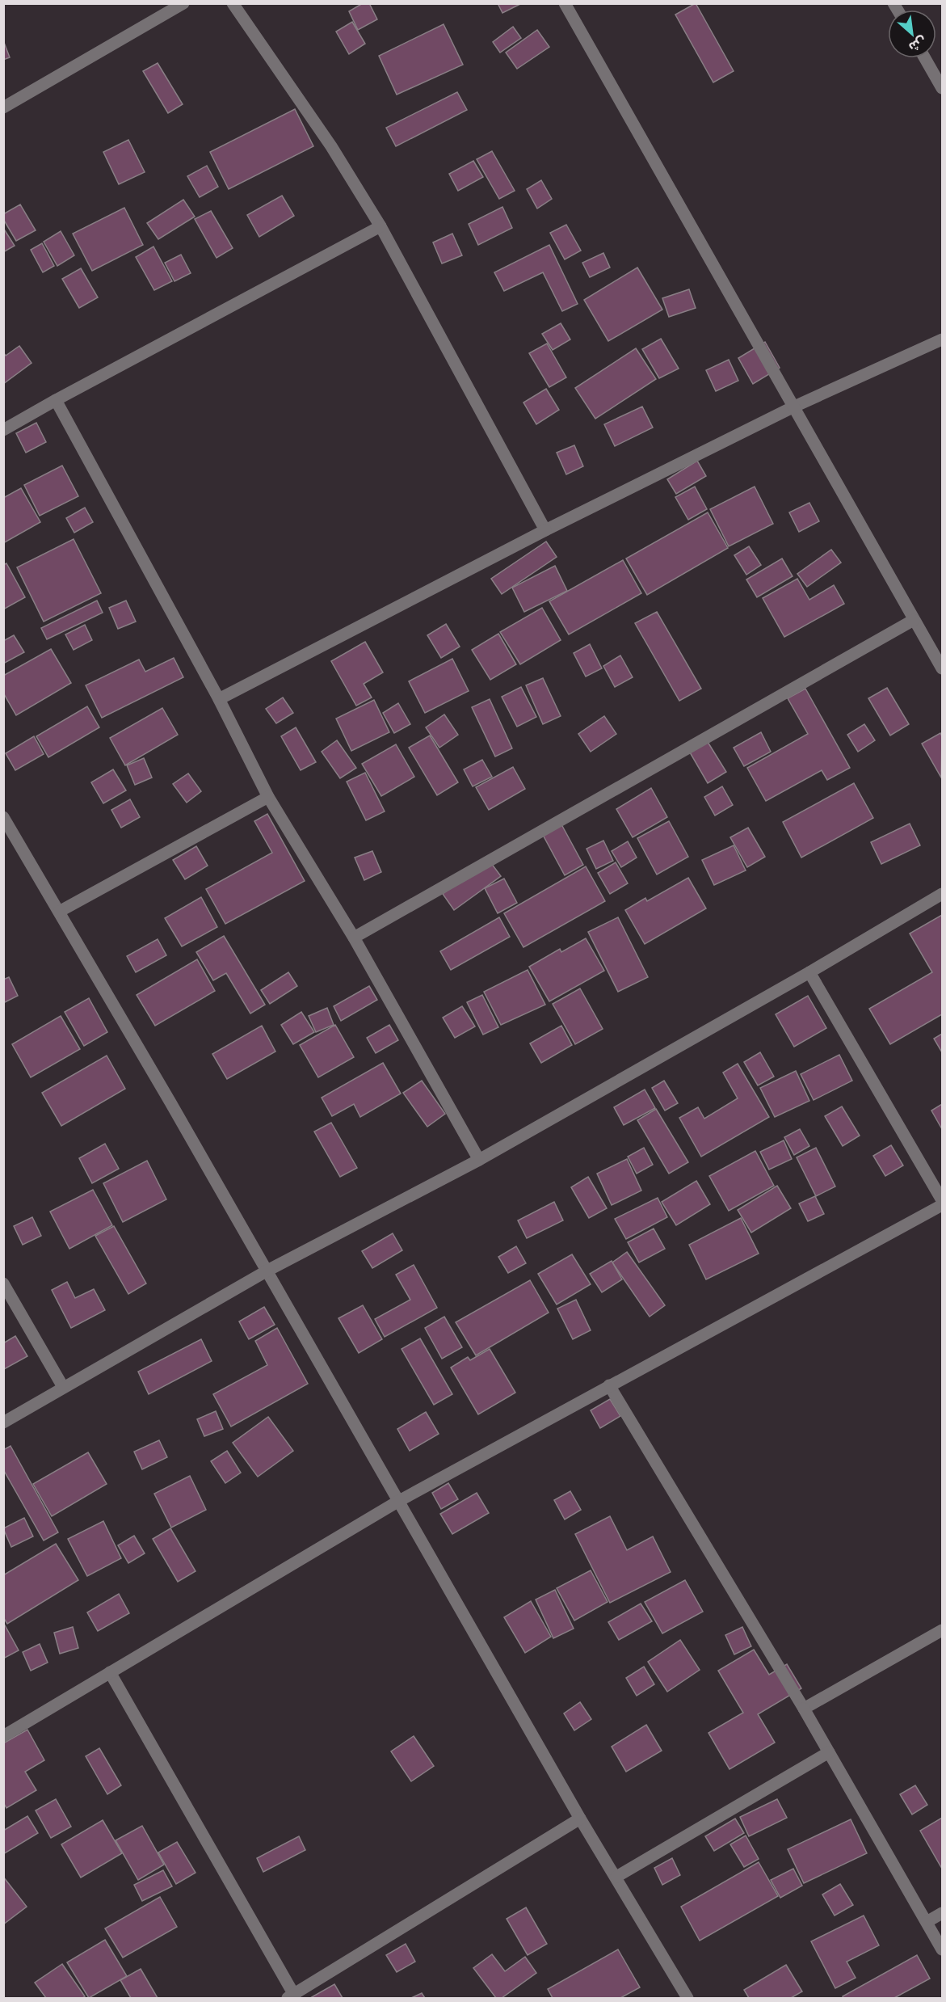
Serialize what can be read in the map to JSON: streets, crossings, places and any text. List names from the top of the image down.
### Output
{
  "north": "bottom right"
}
